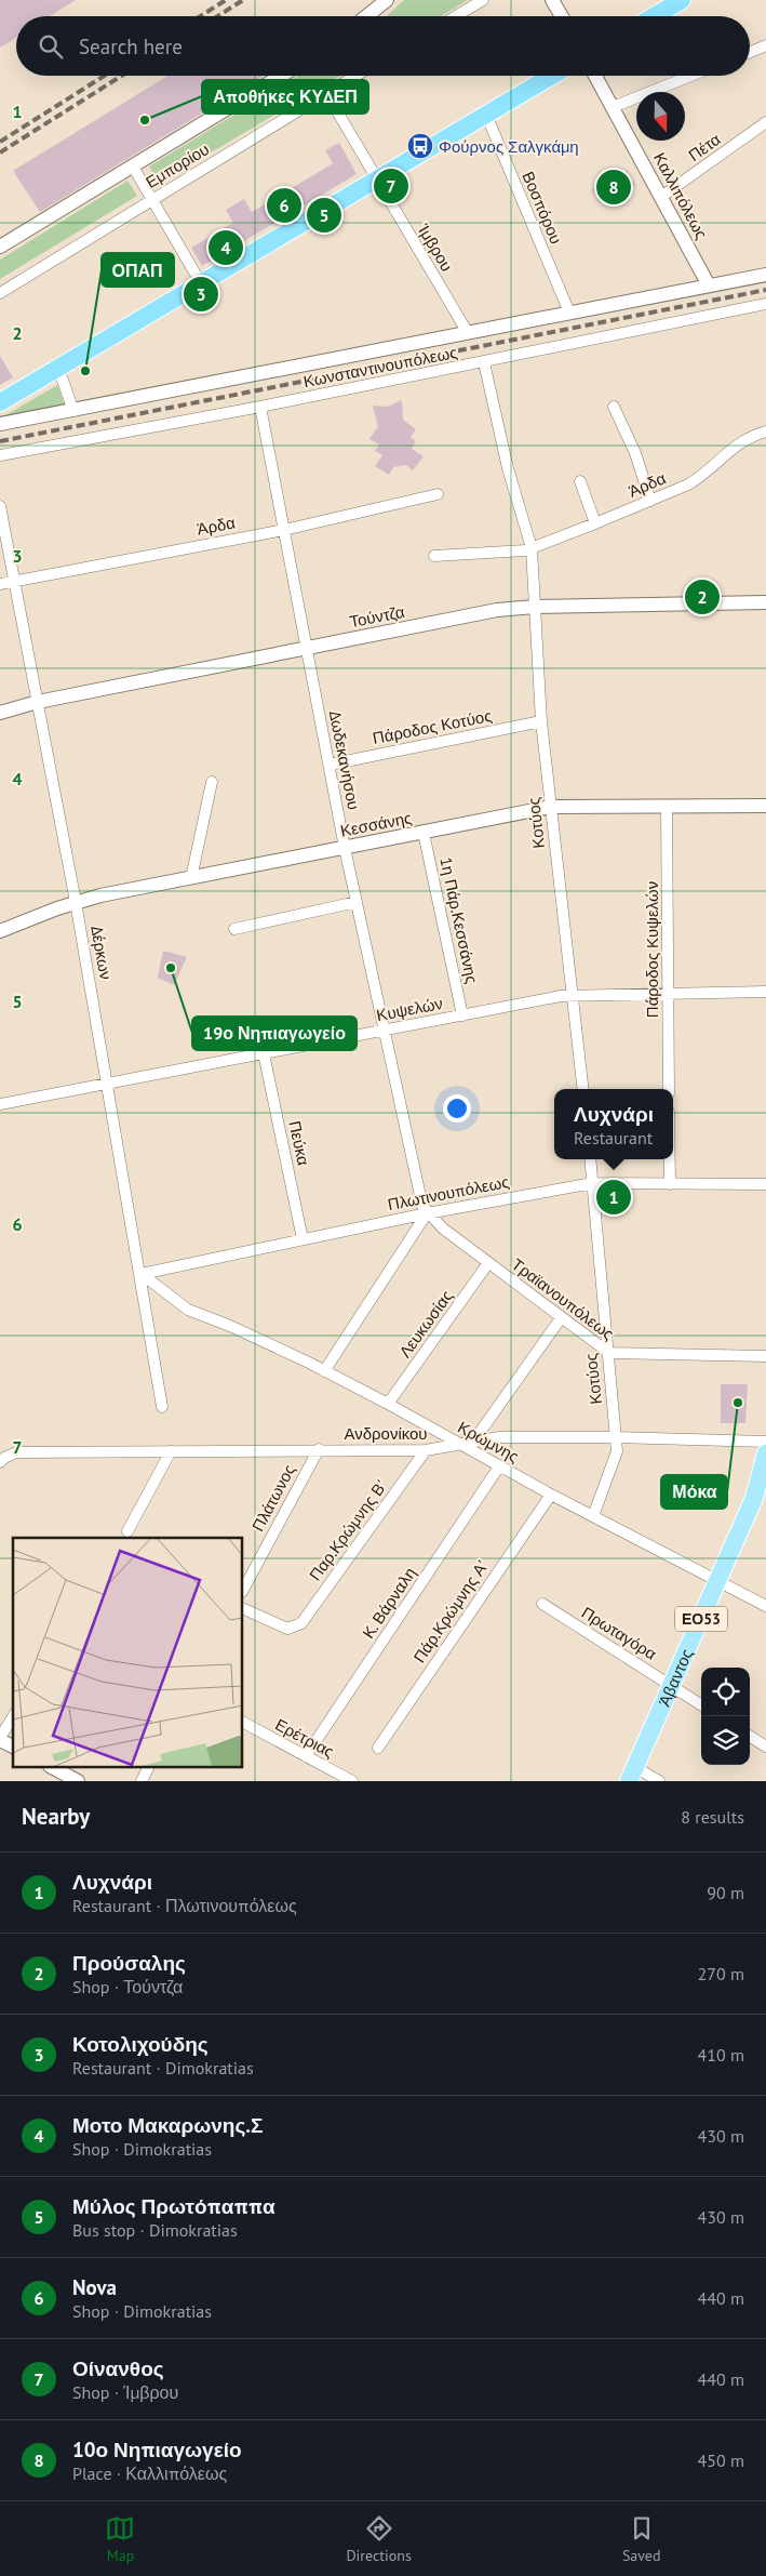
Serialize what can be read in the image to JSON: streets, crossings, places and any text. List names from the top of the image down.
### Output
{
  "streets": {
    "main road": ["ΕΟ53", "Άβαντος"],
    "street": [
      "Πέτα",
      "Εμπορίου",
      "Καλλιπόλεως",
      "Βοσπόρου",
      "Ίμβρου",
      "Κωνσταντινουπόλεως",
      "Άρδα",
      "Τούντζα",
      "Πάροδος Κοτύος",
      "Δωδεκανήσου",
      "Κοτύος",
      "Κεσσάνης",
      "1η Πάρ.Κεσσάνης",
      "Πάροδος Κυψελών",
      "Δέρκων",
      "Κυψελών",
      "Πεύκα",
      "Πλωτινουπόλεως",
      "Τραϊανουπόλεως",
      "Λευκωσίας",
      "Ανδρονίκου",
      "Κρώμνης",
      "Πλάτωνος",
      "Παρ.Κρώμνης Β'",
      "Κ. Βάρναλη",
      "Πάρ.Κρώμνης Α'",
      "Πρωταγόρα",
      "Ερέτριας"
    ]
  },
  "crossings": [
    ["Πέτα", "Καλλιπόλεως"],
    ["Εμπορίου", "Ίμβρου"],
    ["Κωνσταντινουπόλεως", "Δωδεκανήσου"],
    ["Κωνσταντινουπόλεως", "Κοτύος"],
    ["Άρδα", "Δωδεκανήσου"],
    ["Άρδα", "Κοτύος"],
    ["Άρδα", "Δέρκων"],
    ["Τούντζα", "Δωδεκανήσου"],
    ["Τούντζα", "Κοτύος"],
    ["Τούντζα", "Δέρκων"],
    ["Πάροδος Κοτύος", "Δωδεκανήσου"],
    ["Πάροδος Κοτύος", "Κοτύος"],
    ["Δωδεκανήσου", "Κεσσάνης"],
    ["Δωδεκανήσου", "Κυψελών"],
    ["Δωδεκανήσου", "Πλωτινουπόλεως"],
    ["Δωδεκανήσου", "Τραϊανουπόλεως"],
    ["Κοτύος", "Κεσσάνης"],
    ["Κοτύος", "Κυψελών"],
    ["Κοτύος", "Πλωτινουπόλεως"],
    ["Κοτύος", "Τραϊανουπόλεως"],
    ["Κοτύος", "Ανδρονίκου"],
    ["Κοτύος", "Κρώμνης"],
    ["Κεσσάνης", "1η Πάρ.Κεσσάνης"],
    ["Κεσσάνης", "Πάροδος Κυψελών"],
    ["Κεσσάνης", "Δέρκων"],
    ["1η Πάρ.Κεσσάνης", "Κυψελών"],
    ["Πάροδος Κυψελών", "Κυψελών"],
    ["Δέρκων", "Κυψελών"],
    ["Δέρκων", "Πλωτινουπόλεως"],
    ["Δέρκων", "Κρώμνης"],
    ["Κυψελών", "Πεύκα"],
    ["Πεύκα", "Πλωτινουπόλεως"],
    ["Πλωτινουπόλεως", "Τραϊανουπόλεως"],
    ["Πλωτινουπόλεως", "Κρώμνης"],
    ["Τραϊανουπόλεως", "Λευκωσίας"],
    ["Λευκωσίας", "Κρώμνης"],
    ["Ανδρονίκου", "Κρώμνης"],
    ["Ανδρονίκου", "Πλάτωνος"],
    ["Ανδρονίκου", "Παρ.Κρώμνης Β'"],
    ["Κρώμνης", "Κ. Βάρναλη"],
    ["Κρώμνης", "Πάρ.Κρώμνης Α'"],
    ["Κρώμνης", "Άβαντος"],
    ["Κ. Βάρναλη", "Ερέτριας"],
    ["Πρωταγόρα", "Άβαντος"]
  ],
  "places": {
    "other": [
      "Αποθήκες ΚΥΔΕΠ",
      "ΟΠΑΠ",
      "19ο Νηπιαγωγείο",
      "Μόκα"
    ],
    "bus stop": ["Φούρνος Σαλγκάμη"]
  },
  "north": "bottom",
  "page": {
    "search": "Search here",
    "pins": [
      "7",
      "8",
      "6",
      "5",
      "4",
      "3",
      "2",
      "1"
    ],
    "popup": ["Λυχνάρι", "Restaurant"],
    "heading": ["Nearby", "8 results"],
    "list": [
      {
        "mark": "1",
        "name": "Λυχνάρι",
        "note": "Restaurant · Πλωτινουπόλεως",
        "value": "90 m"
      },
      {
        "mark": "2",
        "name": "Προύσαλης",
        "note": "Shop · Τούντζα",
        "value": "270 m"
      },
      {
        "mark": "3",
        "name": "Κοτολιχούδης",
        "note": "Restaurant · Dimokratias",
        "value": "410 m"
      },
      {
        "mark": "4",
        "name": "Μοτο Μακαρωνης.Σ",
        "note": "Shop · Dimokratias",
        "value": "430 m"
      },
      {
        "mark": "5",
        "name": "Μύλος Πρωτόπαππα",
        "note": "Bus stop · Dimokratias",
        "value": "430 m"
      },
      {
        "mark": "6",
        "name": "Nova",
        "note": "Shop · Dimokratias",
        "value": "440 m"
      },
      {
        "mark": "7",
        "name": "Οίνανθος",
        "note": "Shop · Ίμβρου",
        "value": "440 m"
      },
      {
        "mark": "8",
        "name": "10ο Νηπιαγωγείο",
        "note": "Place · Καλλιπόλεως",
        "value": "450 m"
      }
    ],
    "nav": ["Map", "Directions", "Saved"]
  },
  "grid": {
    "rows": [
      "1",
      "2",
      "3",
      "4",
      "5",
      "6",
      "7"
    ]
  }
}
